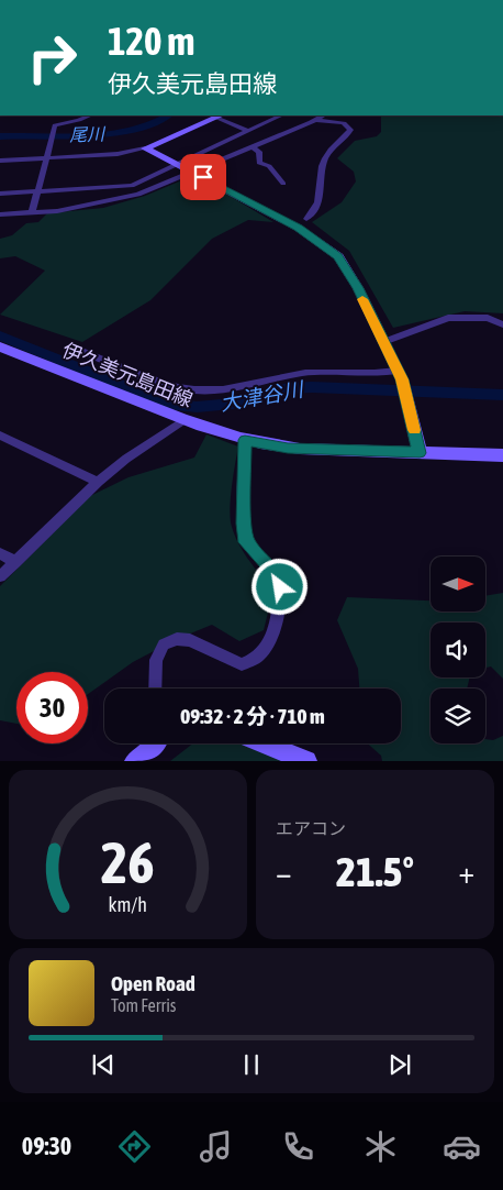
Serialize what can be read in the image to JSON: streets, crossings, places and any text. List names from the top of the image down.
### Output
{
  "streets": {
    "street": ["伊久美元島田線"]
  },
  "water": ["尾川", "大津谷川"],
  "north": "right",
  "page": {
    "turn": ["120 m", "伊久美元島田線"],
    "limit": "30",
    "trip": "09:32 · 2 分 · 710 m",
    "tile": "エアコン",
    "heat": ["−", "21.5°", "+"],
    "song": ["Open Road", "Tom Ferris"],
    "tabs": "09:30",
    "gauge": ["26", "km/h"]
  }
}
